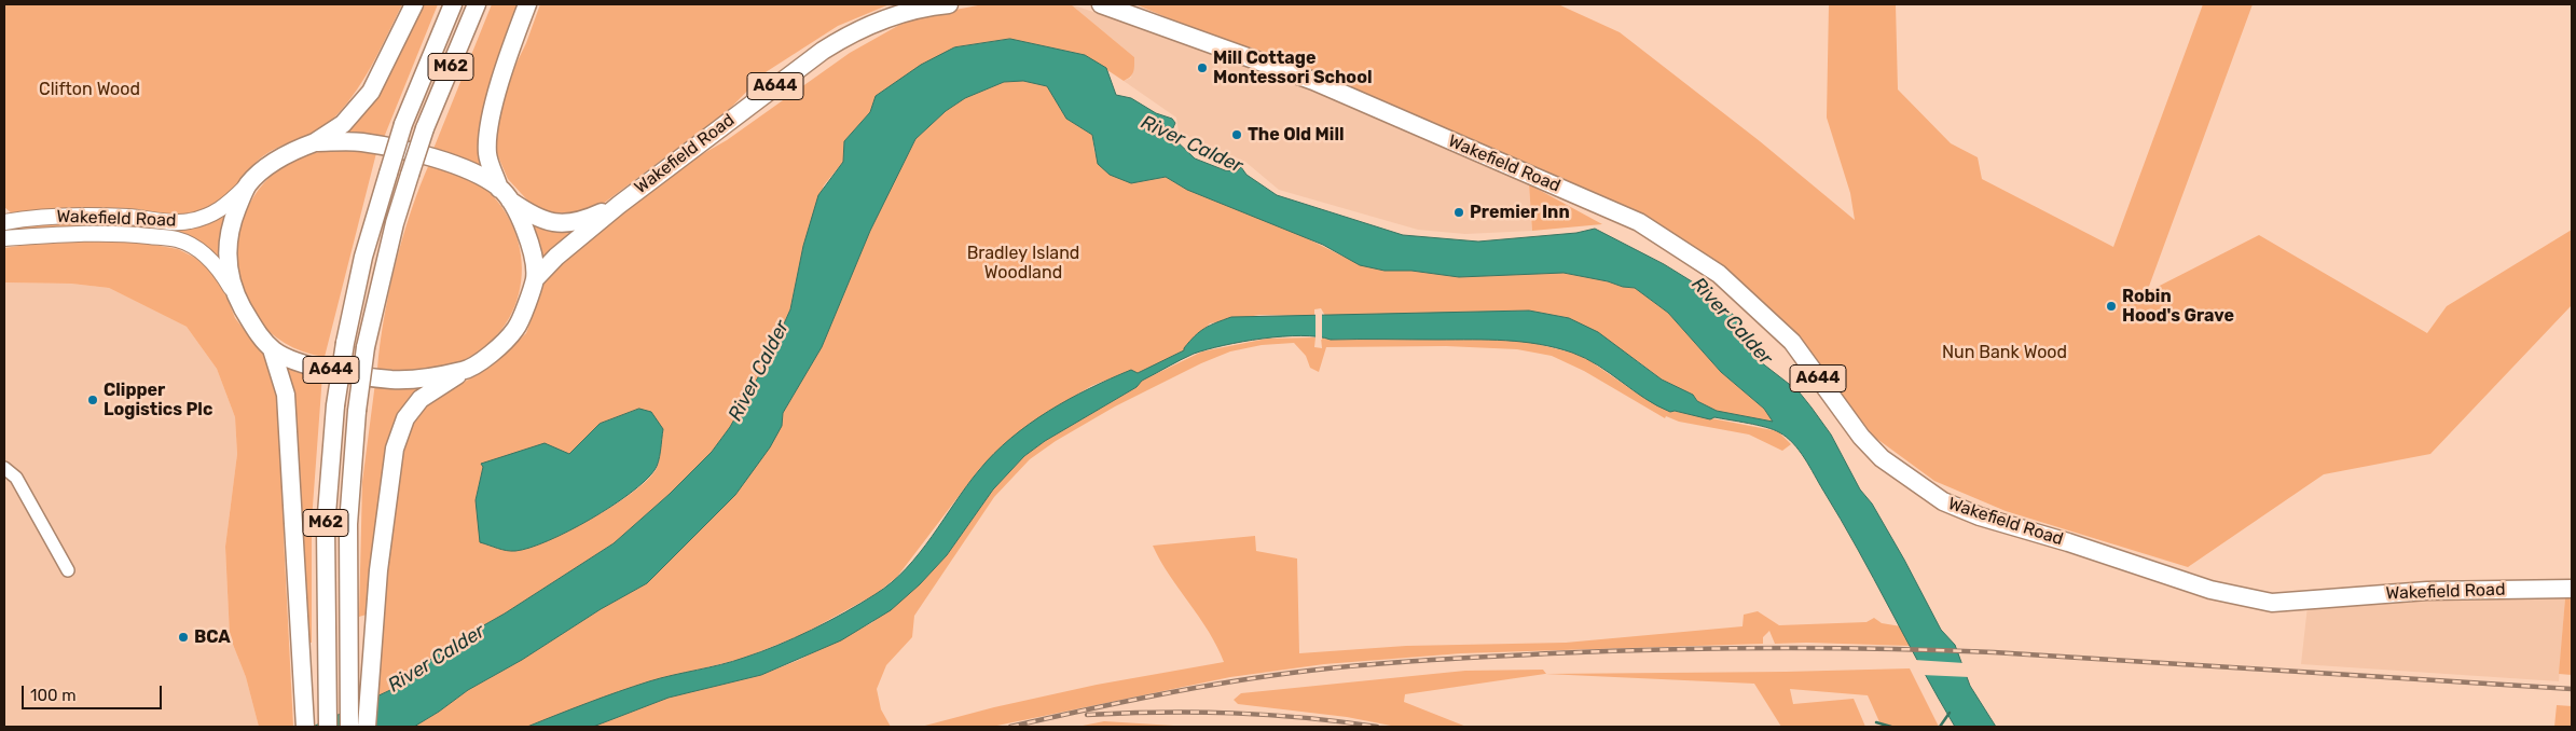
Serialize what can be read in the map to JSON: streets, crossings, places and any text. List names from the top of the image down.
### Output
{
  "streets": {
    "highway": ["M62", "A644", "Wakefield Road"]
  },
  "crossings": [
    ["A644", "Wakefield Road"]
  ],
  "water": ["River Calder"],
  "parks": ["Clifton Wood", "Bradley Island Woodland", "Nun Bank Wood"],
  "places": [
    "Mill Cottage Montessori School",
    "The Old Mill",
    "Premier Inn",
    "Robin Hood's Grave",
    "Clipper Logistics Plc",
    "BCA"
  ],
  "scale_bar": "100 m"
}
